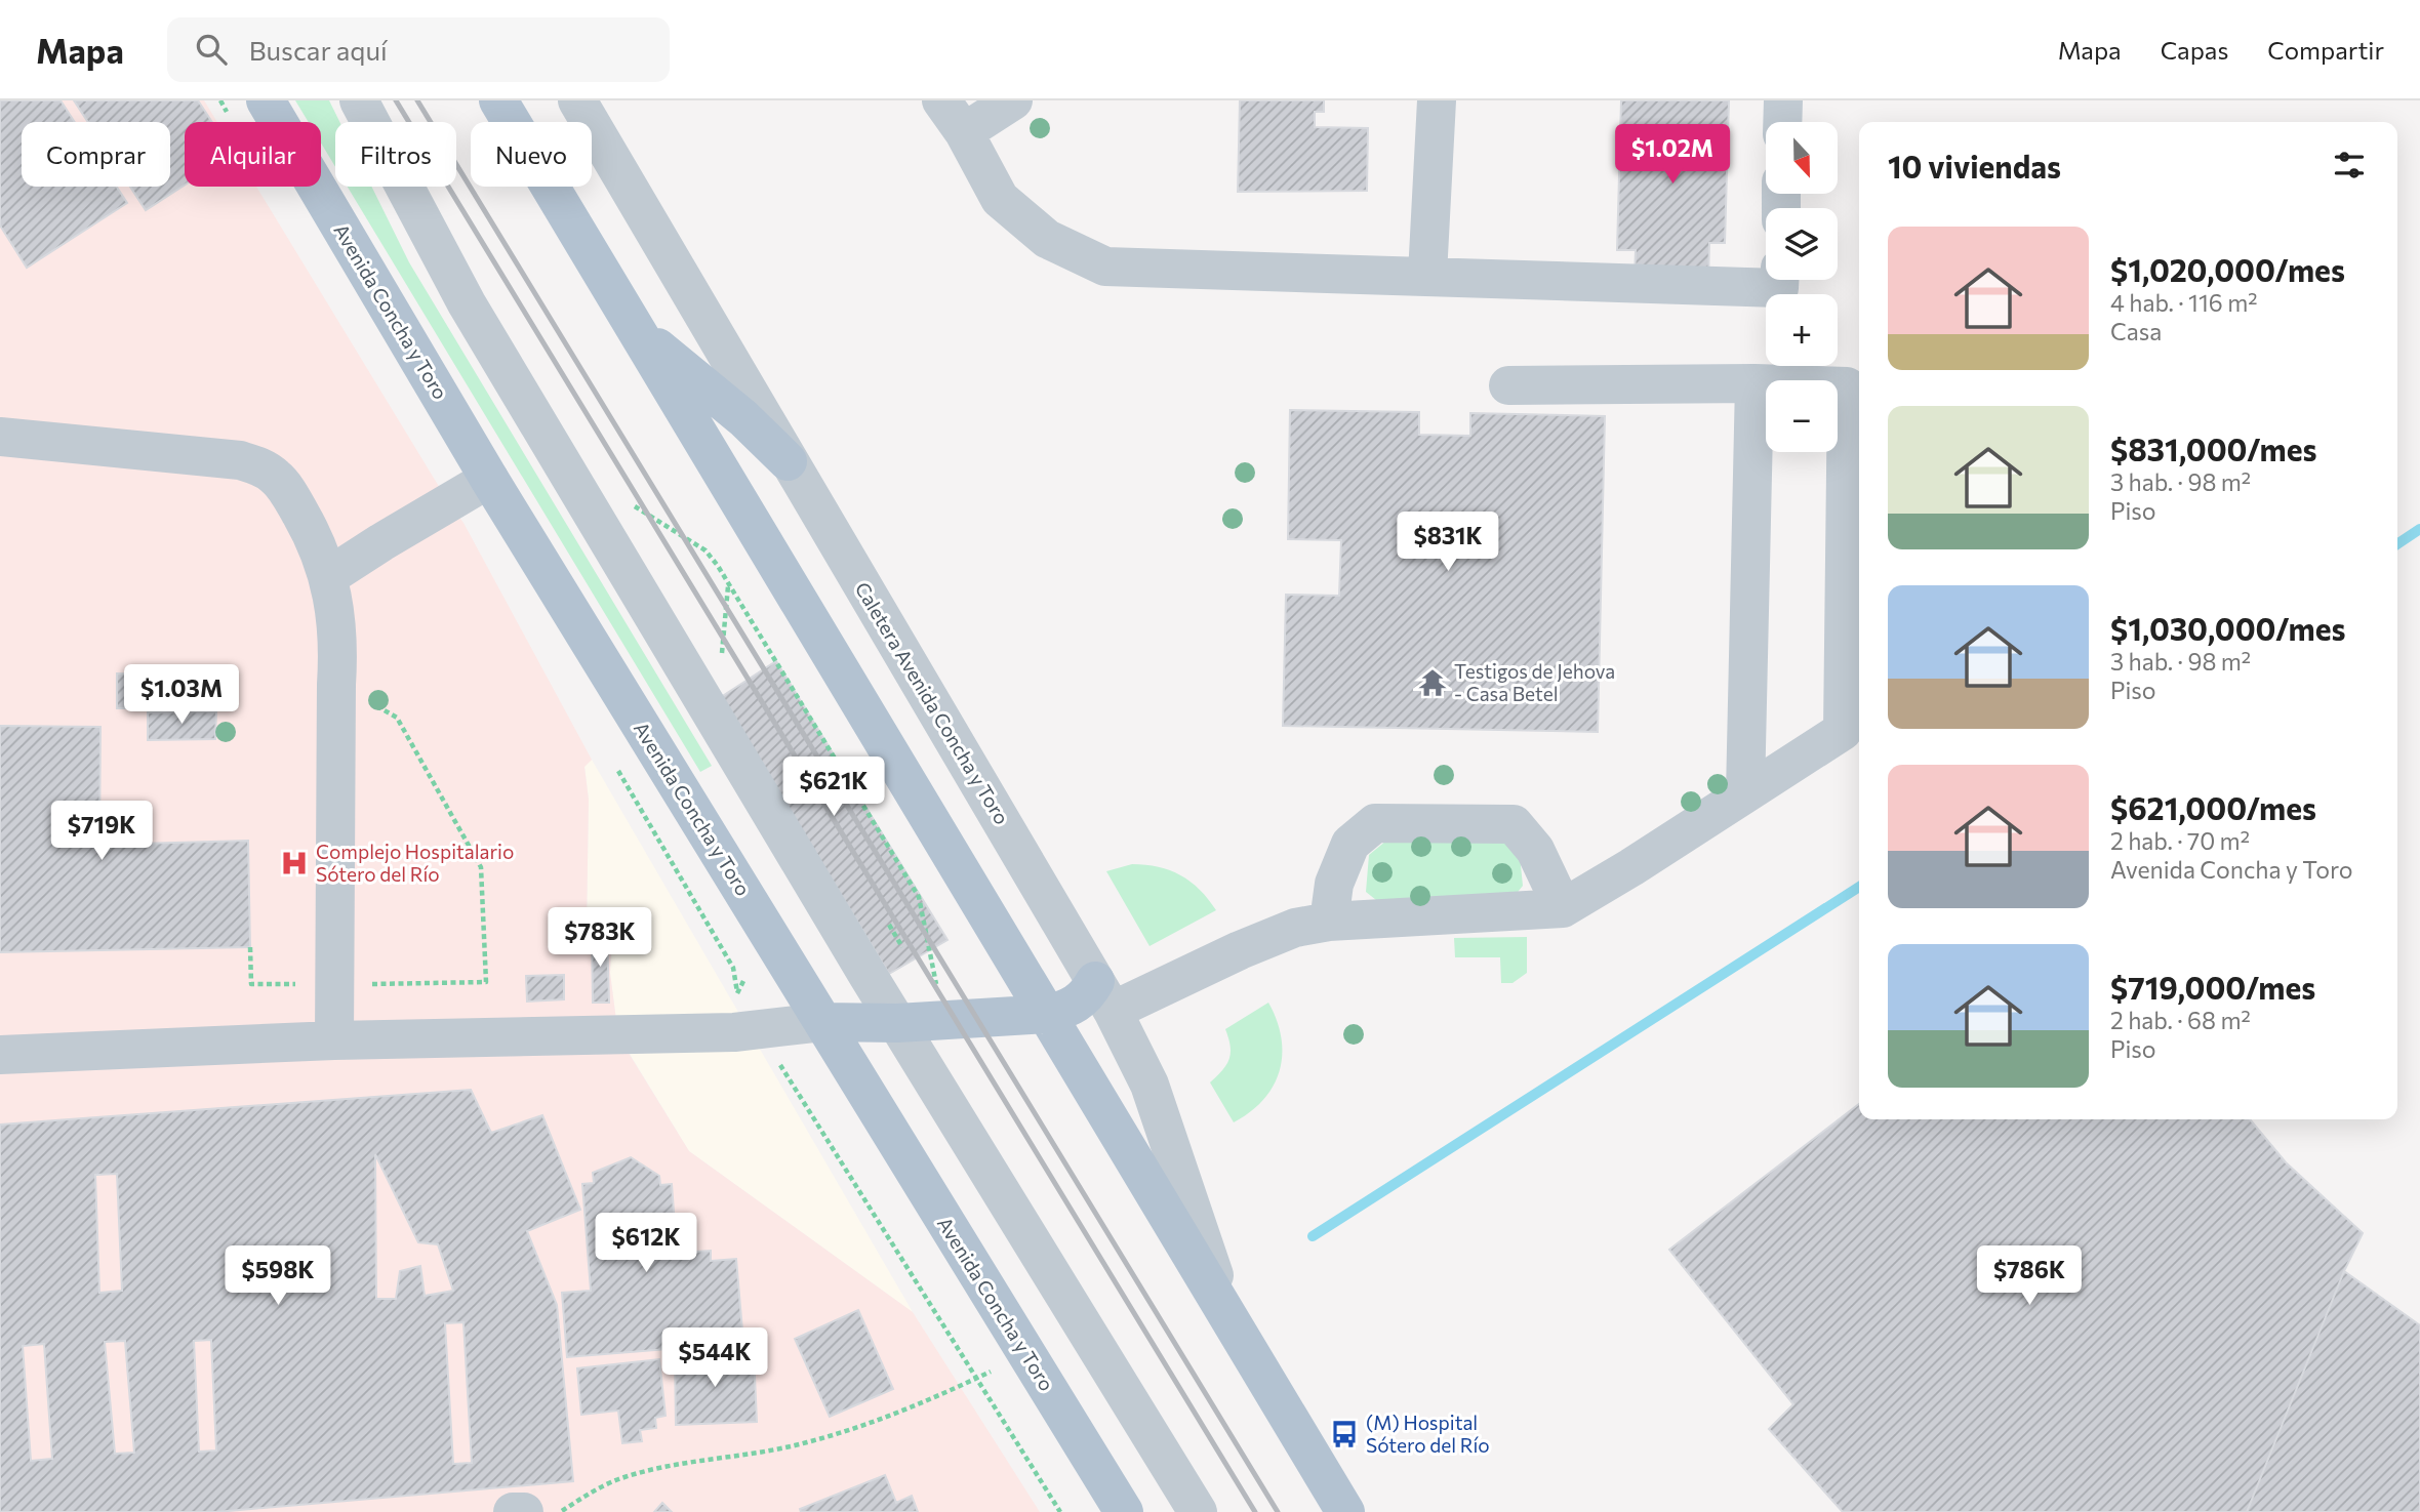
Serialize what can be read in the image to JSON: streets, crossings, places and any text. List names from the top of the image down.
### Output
{
  "streets": {
    "main road": ["Avenida Concha y Toro"],
    "street": ["Caletera Avenida Concha y Toro"]
  },
  "places": {
    "temple": ["Testigos de Jehova - Casa Betel"],
    "hospital": ["Complejo Hospitalario Sótero del Río"],
    "bus stop": ["(M) Hospital Sótero del Río"]
  },
  "north": "bottom",
  "page": {
    "header": "Mapa",
    "search": "Buscar aquí",
    "nav": ["Mapa", "Capas", "Compartir"],
    "map_buttons": ["+", "−"],
    "chip": [
      "Comprar",
      "Alquilar",
      "Filtros",
      "Nuevo"
    ],
    "heading": "10 viviendas",
    "price": [
      "$1.02M",
      "$831K",
      "$1.03M",
      "$621K",
      "$719K",
      "$783K",
      "$612K",
      "$598K",
      "$786K",
      "$544K"
    ],
    "list": [
      {
        "name": "$1,020,000/mes",
        "note": "4 hab. · 116 m² · Casa"
      },
      {
        "name": "$831,000/mes",
        "note": "3 hab. · 98 m² · Piso"
      },
      {
        "name": "$1,030,000/mes",
        "note": "3 hab. · 98 m² · Piso"
      },
      {
        "name": "$621,000/mes",
        "note": "2 hab. · 70 m² · Avenida Concha y Toro"
      },
      {
        "name": "$719,000/mes",
        "note": "2 hab. · 68 m² · Piso"
      }
    ]
  }
}
